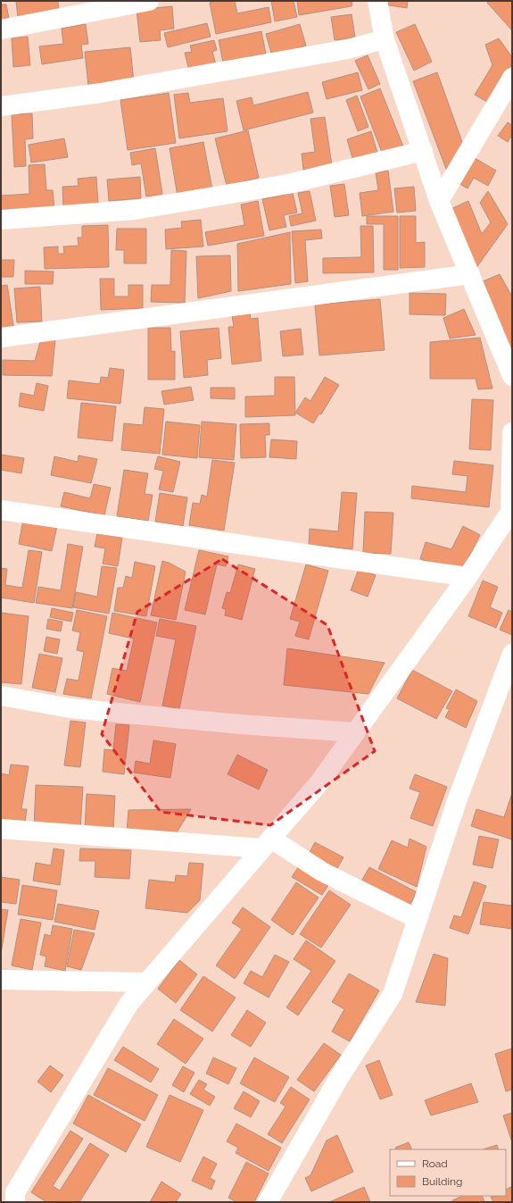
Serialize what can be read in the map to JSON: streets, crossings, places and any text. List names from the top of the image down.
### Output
{
  "legend": ["Road", "Building"]
}
